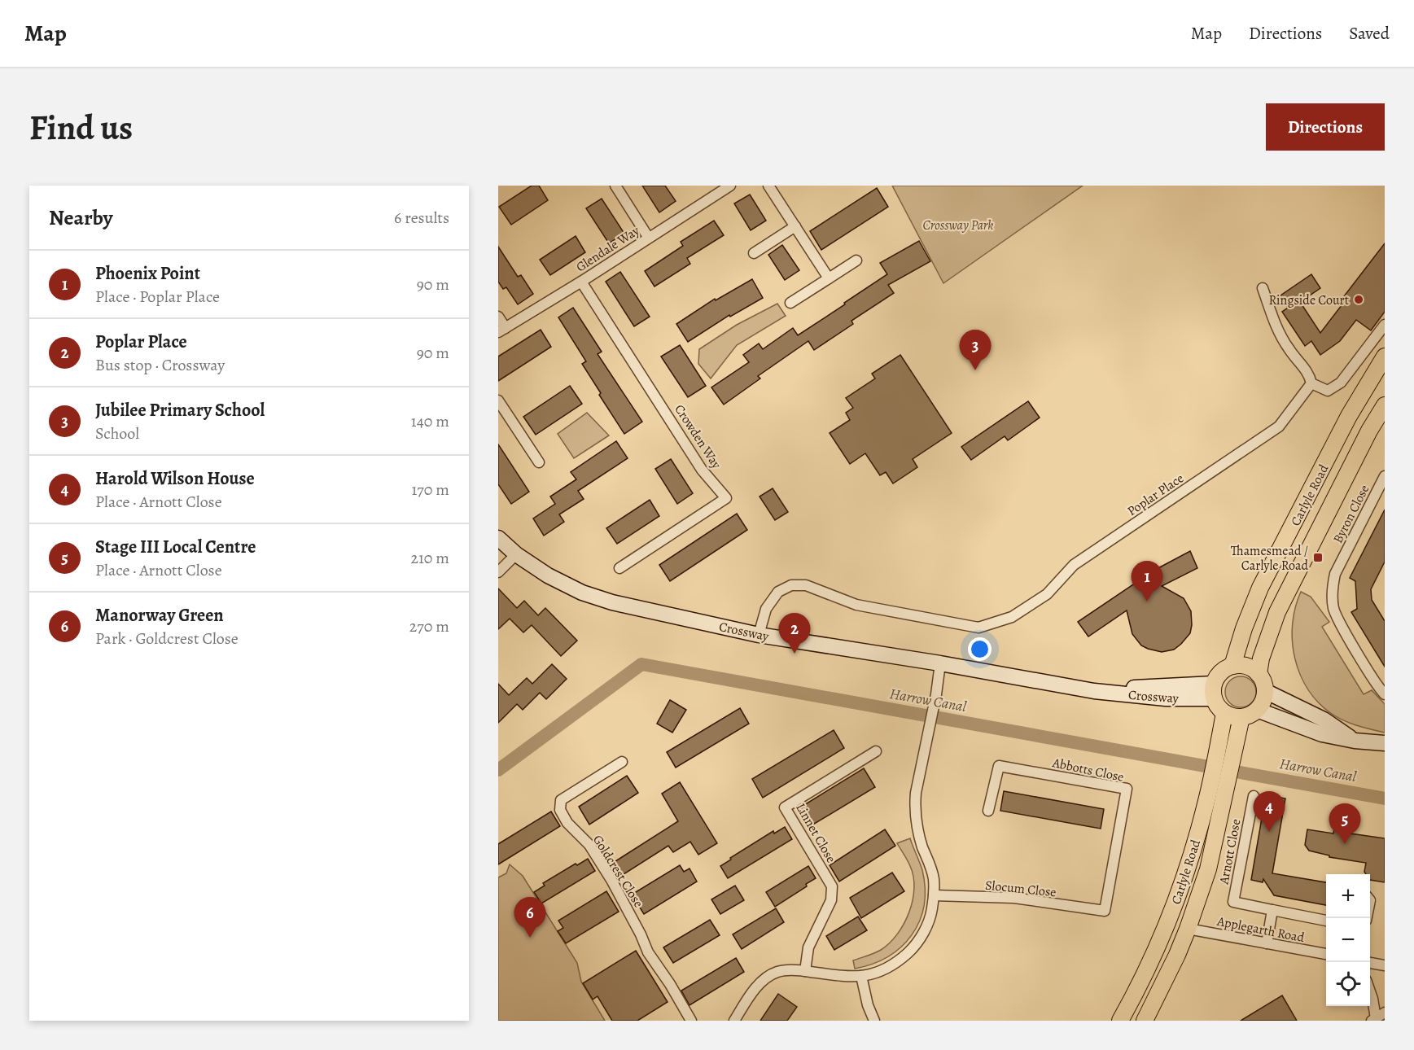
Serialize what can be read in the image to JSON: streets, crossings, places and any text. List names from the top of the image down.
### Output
{
  "streets": {
    "main road": ["Carlyle Road"],
    "street": [
      "Glendale Way",
      "Crowden Way",
      "Poplar Place",
      "Byron Close",
      "Crossway",
      "Abbotts Close",
      "Linnet Close",
      "Arnott Close",
      "Goldcrest Close",
      "Slocum Close",
      "Applegarth Road"
    ]
  },
  "crossings": [
    ["Glendale Way", "Crowden Way"],
    ["Poplar Place", "Crossway"],
    ["Carlyle Road", "Crossway"],
    ["Carlyle Road", "Applegarth Road"],
    ["Abbotts Close", "Slocum Close"]
  ],
  "water": ["Harrow Canal"],
  "parks": ["Crossway Park"],
  "places": {
    "other": ["Ringside Court"],
    "transit": ["Thamesmead / Carlyle Road"]
  },
  "page": {
    "header": "Map",
    "nav": ["Map", "Directions", "Saved"],
    "buttons": "Directions",
    "title": "Find us",
    "heading": ["Nearby", "6 results"],
    "list": [
      {
        "mark": "1",
        "name": "Phoenix Point",
        "note": "Place · Poplar Place",
        "value": "90 m"
      },
      {
        "mark": "2",
        "name": "Poplar Place",
        "note": "Bus stop · Crossway",
        "value": "90 m"
      },
      {
        "mark": "3",
        "name": "Jubilee Primary School",
        "note": "School",
        "value": "140 m"
      },
      {
        "mark": "4",
        "name": "Harold Wilson House",
        "note": "Place · Arnott Close",
        "value": "170 m"
      },
      {
        "mark": "5",
        "name": "Stage III Local Centre",
        "note": "Place · Arnott Close",
        "value": "210 m"
      },
      {
        "mark": "6",
        "name": "Manorway Green",
        "note": "Park · Goldcrest Close",
        "value": "270 m"
      }
    ],
    "pins": [
      "3",
      "1",
      "2",
      "4",
      "5",
      "6"
    ],
    "map_buttons": ["+", "−"]
  }
}
